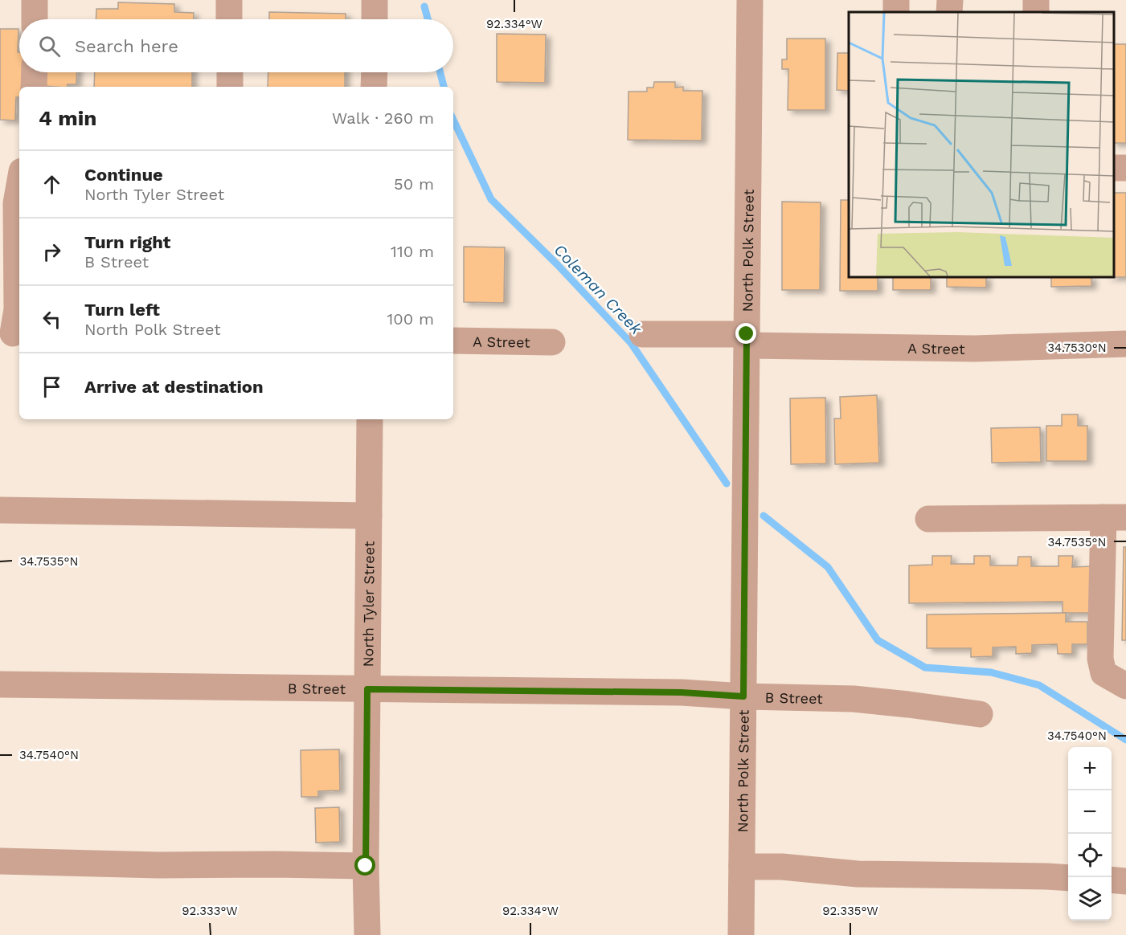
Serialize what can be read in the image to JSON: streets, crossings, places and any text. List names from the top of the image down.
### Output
{
  "streets": {
    "street": [
      "North Polk Street",
      "A Street",
      "North Tyler Street",
      "B Street"
    ]
  },
  "crossings": [
    ["North Polk Street", "A Street"],
    ["North Polk Street", "B Street"],
    ["North Tyler Street", "B Street"]
  ],
  "water": ["Coleman Creek"],
  "page": {
    "search": "Search here",
    "heading": ["4 min", "Walk · 260 m"],
    "list": [
      ["Continue", "North Tyler Street", "50 m"],
      ["Turn right", "B Street", "110 m"],
      ["Turn left", "North Polk Street", "100 m"],
      "Arrive at destination"
    ],
    "map_buttons": ["+", "−"]
  },
  "coordinates": [
    "92.334°W",
    "34.7530°N",
    "34.7535°N",
    "34.7540°N",
    "92.333°W",
    "92.335°W"
  ]
}
